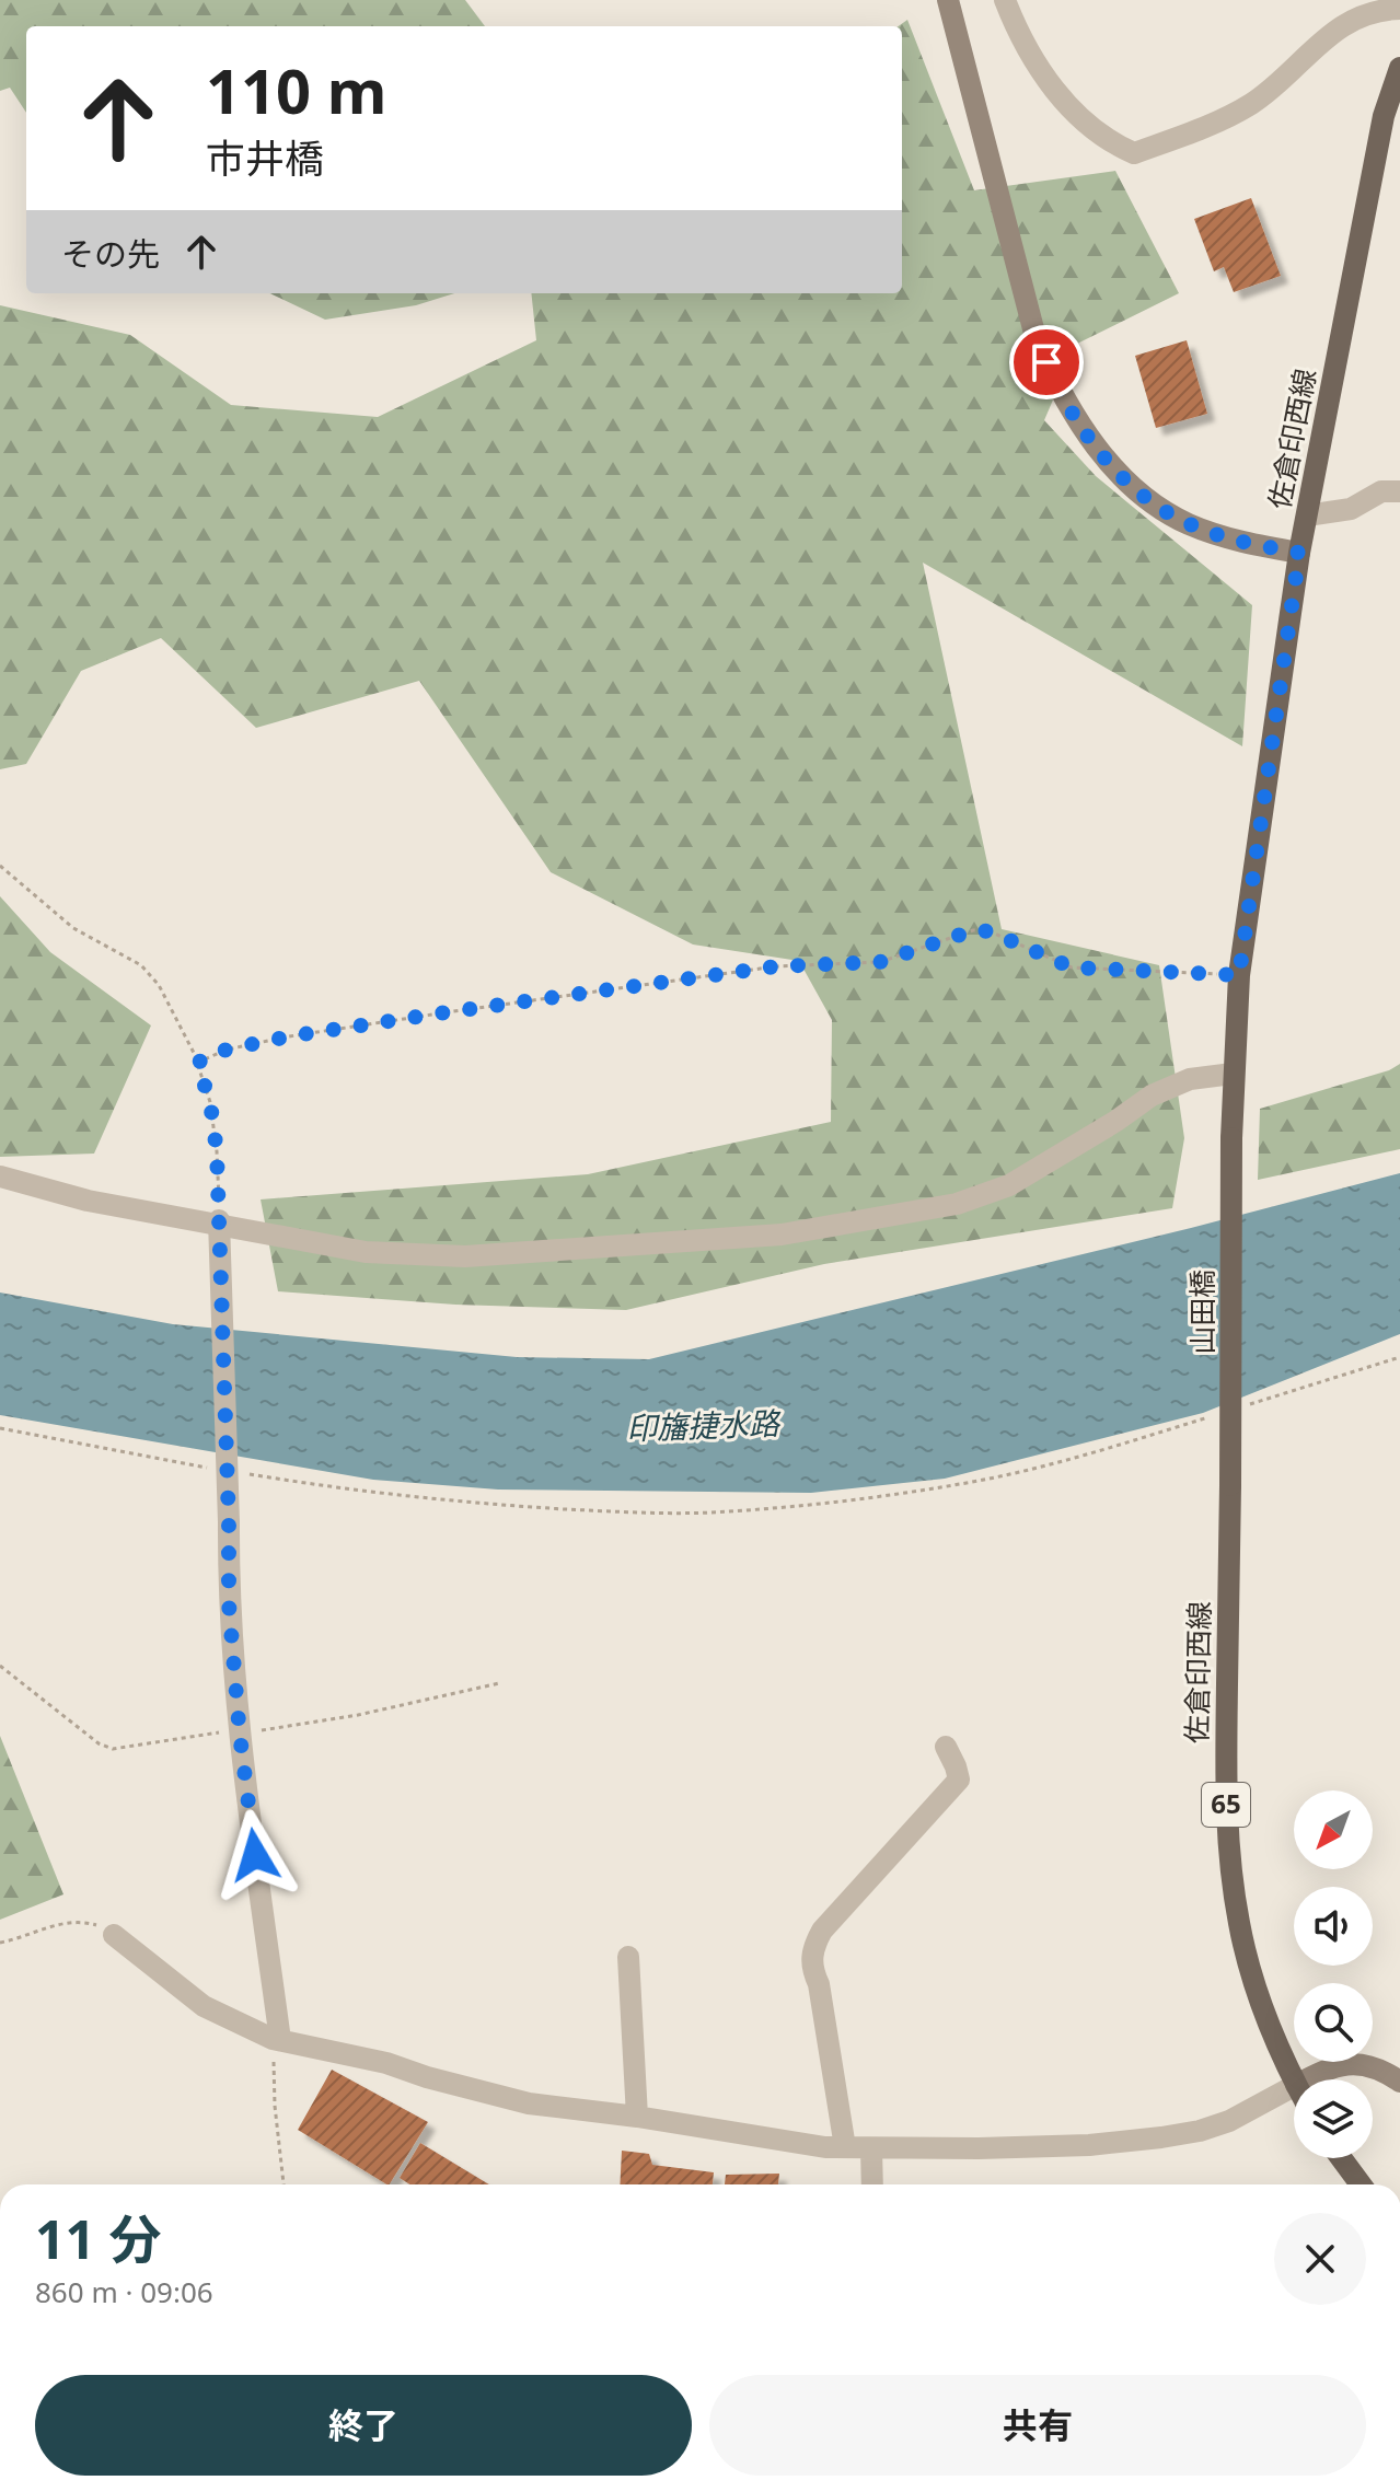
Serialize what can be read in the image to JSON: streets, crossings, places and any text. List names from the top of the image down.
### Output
{
  "streets": {
    "main road": ["佐倉印西線", "山田橋", "65"]
  },
  "crossings": [
    ["佐倉印西線", "山田橋"]
  ],
  "water": ["印旛捷水路"],
  "north": "bottom left",
  "page": {
    "turn": ["110 m", "市井橋"],
    "then": "その先",
    "heading": ["11 分", "860 m · 09:06"],
    "buttons": ["終了", "共有"]
  }
}
